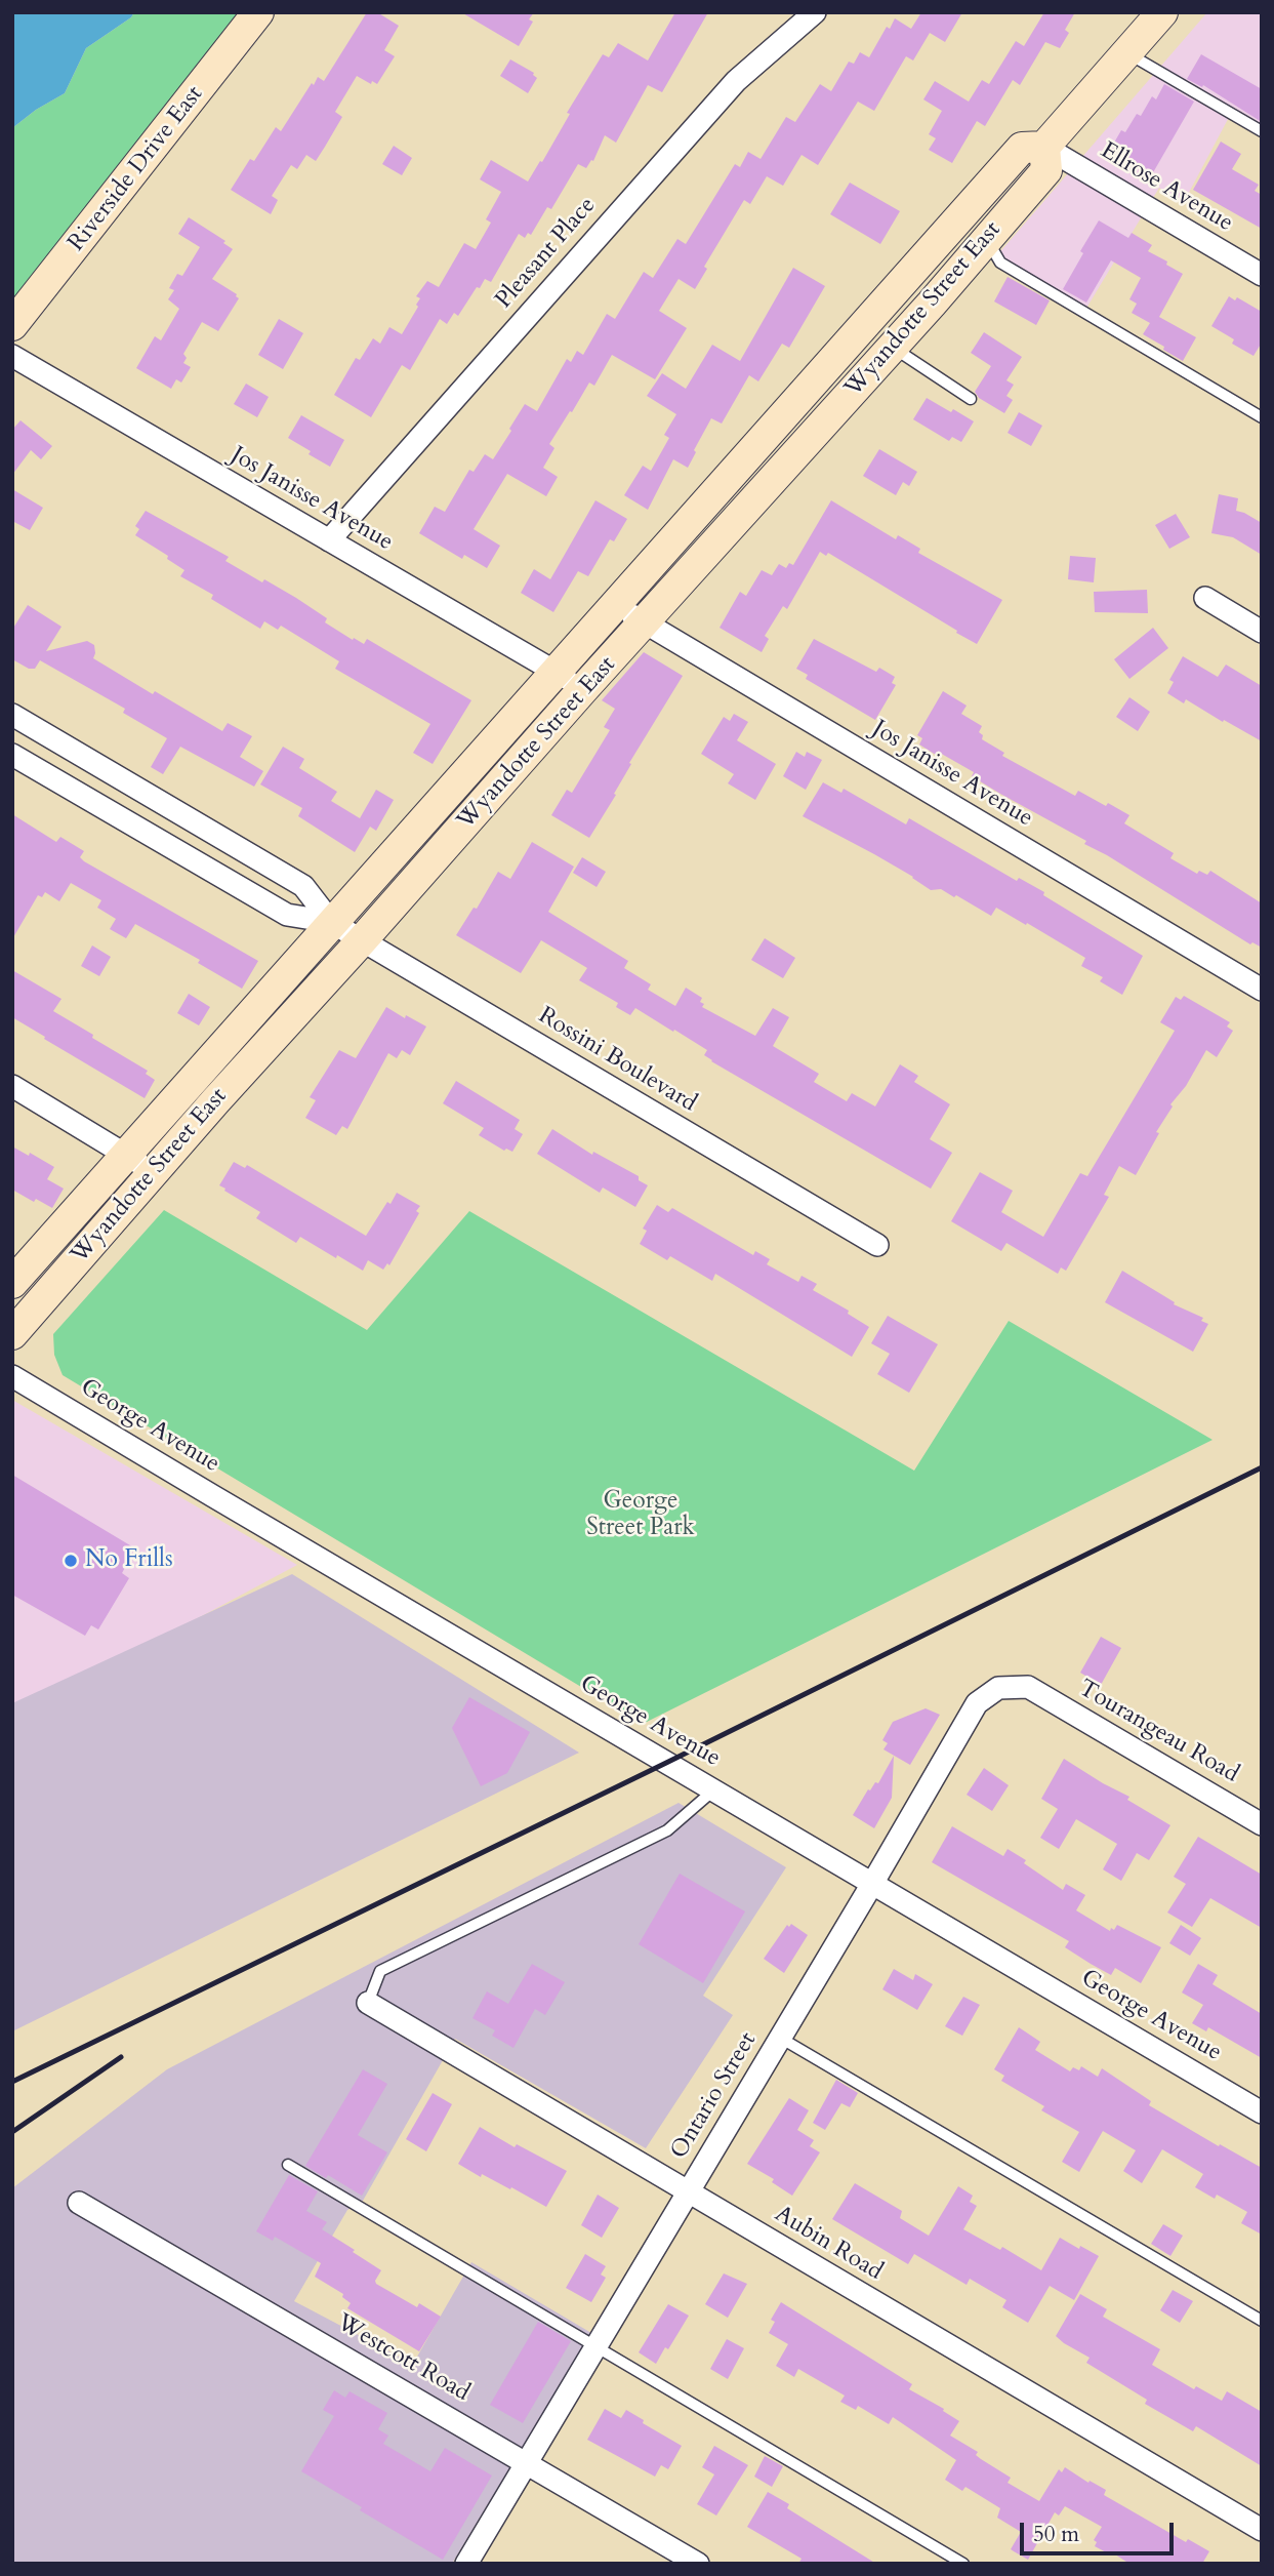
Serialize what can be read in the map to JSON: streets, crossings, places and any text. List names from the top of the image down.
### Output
{
  "streets": {
    "main road": ["Riverside Drive East", "Wyandotte Street East"],
    "street": [
      "Ellrose Avenue",
      "Pleasant Place",
      "Jos Janisse Avenue",
      "Rossini Boulevard",
      "George Avenue",
      "Tourangeau Road",
      "Ontario Street",
      "Aubin Road",
      "Westcott Road"
    ]
  },
  "crossings": [
    ["Ellrose Avenue", "Wyandotte Street East"],
    ["Pleasant Place", "Jos Janisse Avenue"],
    ["Wyandotte Street East", "Jos Janisse Avenue"],
    ["Wyandotte Street East", "Rossini Boulevard"],
    ["George Avenue", "Ontario Street"],
    ["Tourangeau Road", "Ontario Street"],
    ["Ontario Street", "Aubin Road"],
    ["Ontario Street", "Westcott Road"]
  ],
  "parks": ["George Street Park"],
  "places": ["No Frills"],
  "scale_bar": "50 m"
}
